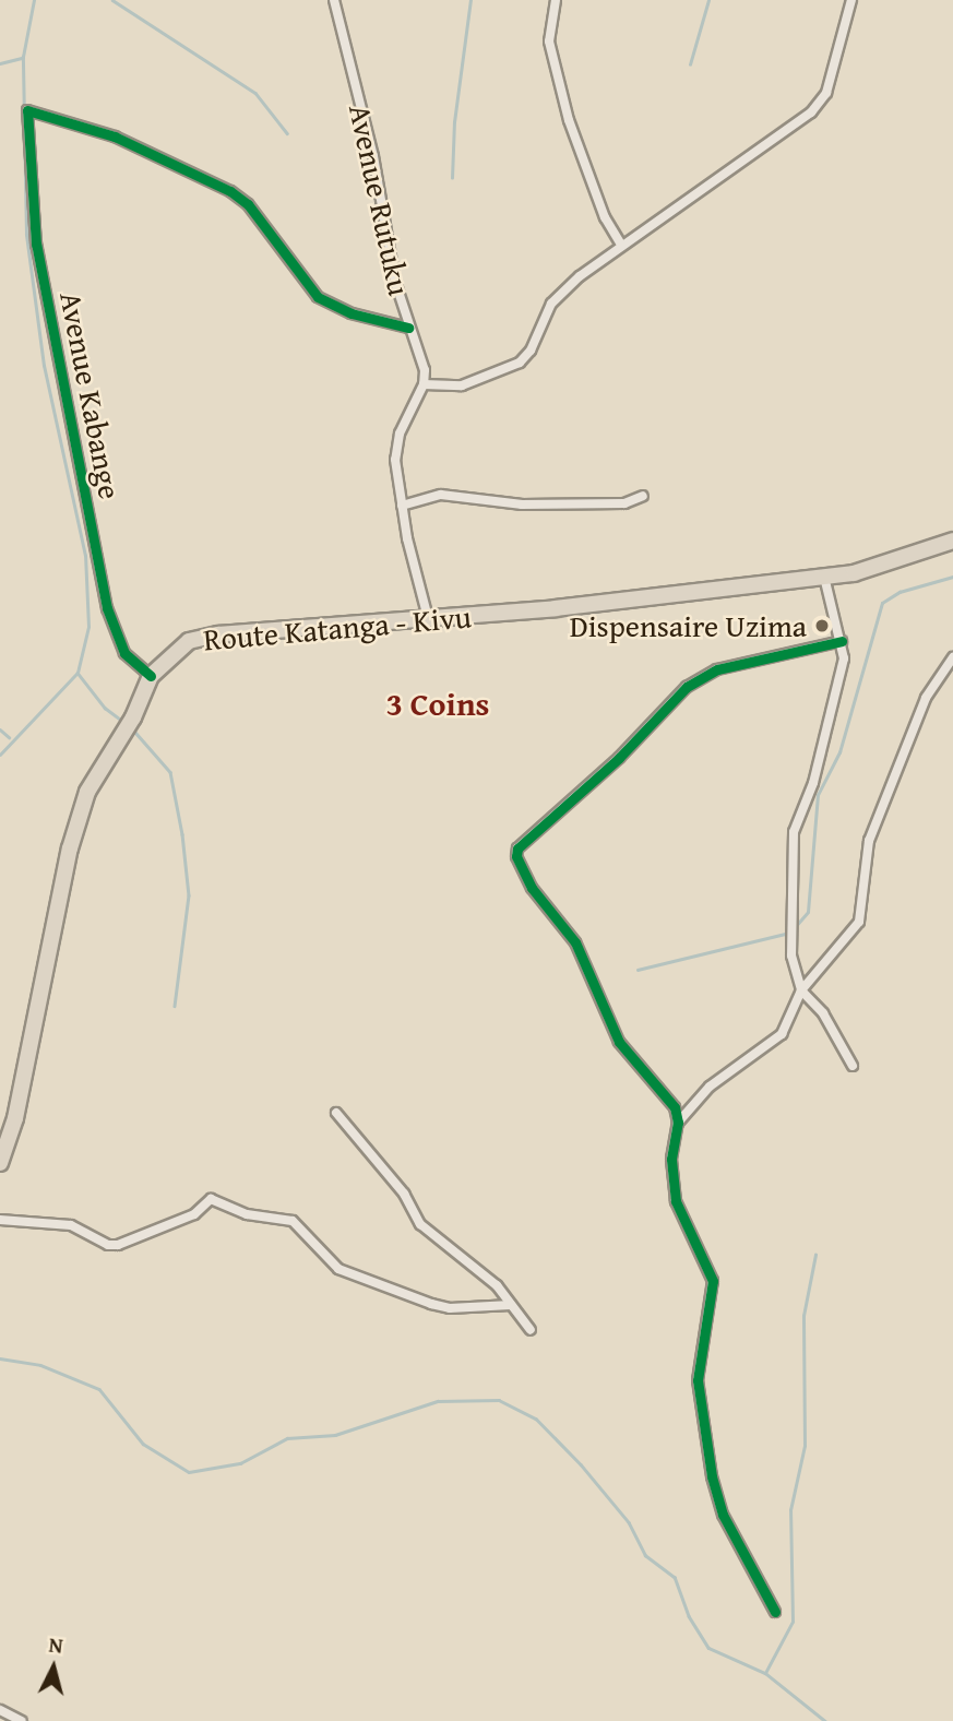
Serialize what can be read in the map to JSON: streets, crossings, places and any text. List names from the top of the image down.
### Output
{
  "streets": {
    "highway": ["Route Katanga - Kivu"],
    "street": ["Avenue Rutuku", "Avenue Kabange"]
  },
  "crossings": [
    ["Avenue Rutuku", "Avenue Kabange"],
    ["Avenue Kabange", "Route Katanga - Kivu"]
  ],
  "districts": ["3 Coins"],
  "places": ["Dispensaire Uzima"],
  "north": "top"
}
